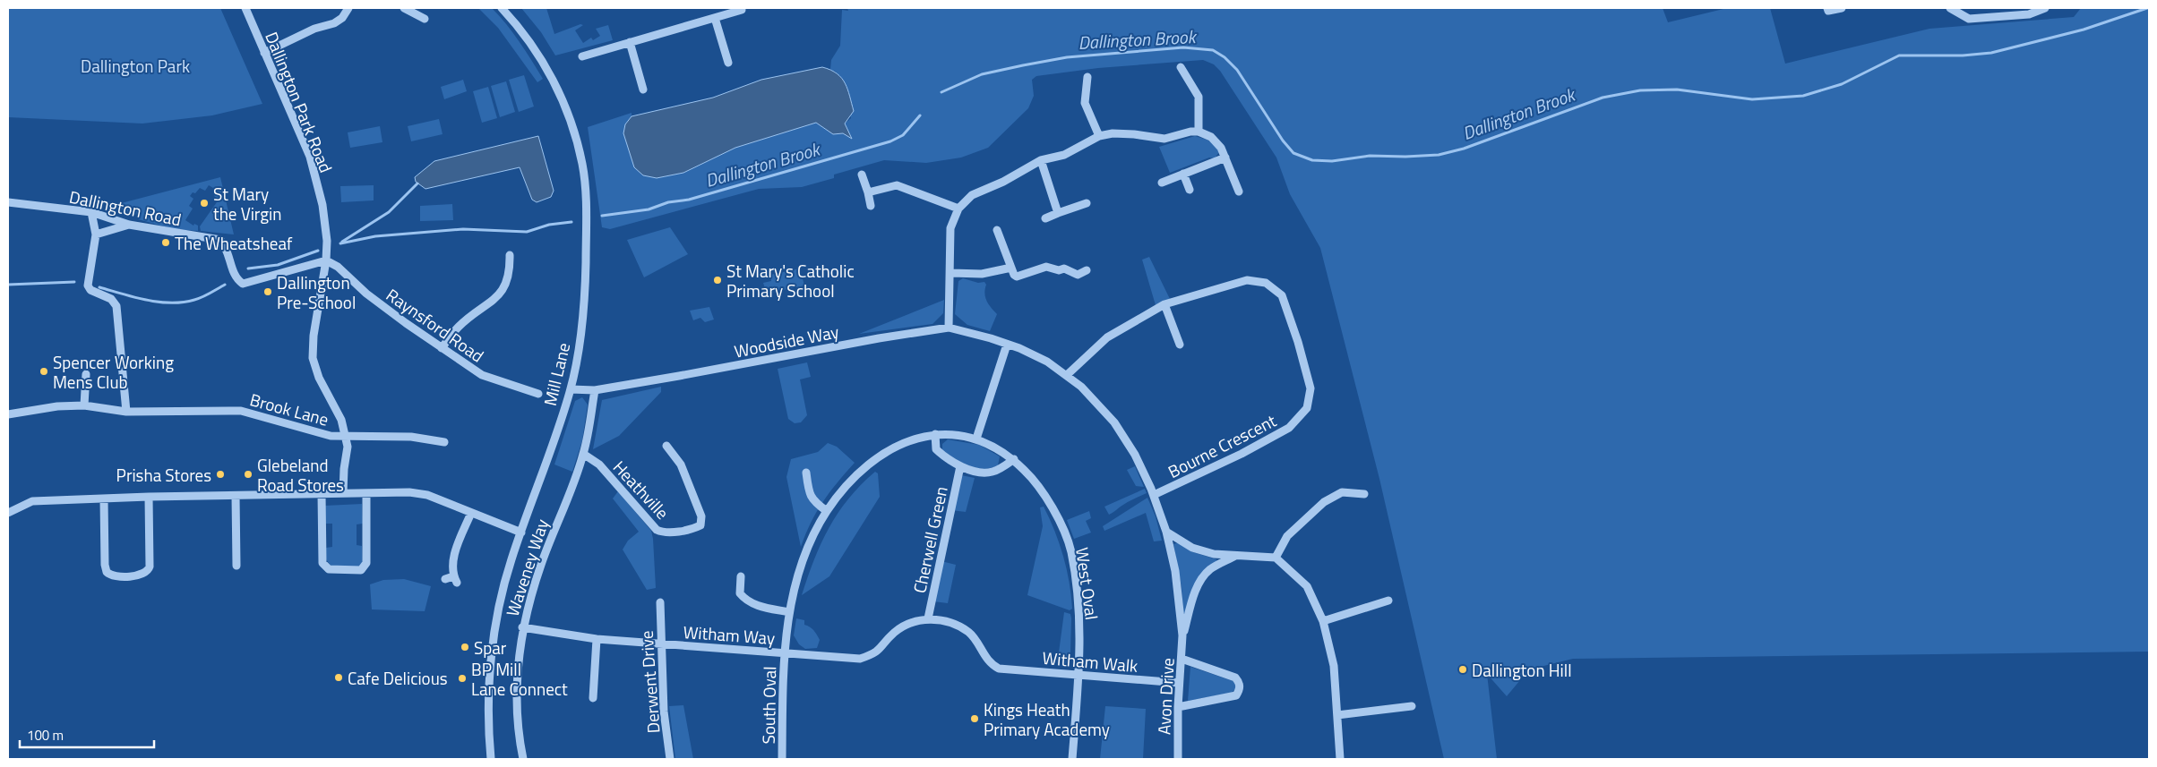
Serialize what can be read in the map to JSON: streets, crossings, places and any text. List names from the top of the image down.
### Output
{
  "streets": {
    "street": [
      "Dallington Park Road",
      "Dallington Road",
      "Raynsford Road",
      "Woodside Way",
      "Mill Lane",
      "Brook Lane",
      "Bourne Crescent",
      "Heathville",
      "Cherwell Green",
      "Waveney Way",
      "West Oval",
      "Witham Way",
      "Witham Walk",
      "Derwent Drive",
      "Avon Drive",
      "South Oval"
    ]
  },
  "crossings": [
    ["Dallington Park Road", "Dallington Road"],
    ["Dallington Park Road", "Raynsford Road"],
    ["Dallington Park Road", "Brook Lane"],
    ["Dallington Road", "Raynsford Road"],
    ["Dallington Road", "Brook Lane"],
    ["Raynsford Road", "Brook Lane"],
    ["Woodside Way", "Mill Lane"],
    ["Woodside Way", "Waveney Way"],
    ["Woodside Way", "Avon Drive"],
    ["Bourne Crescent", "Avon Drive"],
    ["Heathville", "Waveney Way"],
    ["Cherwell Green", "Witham Way"],
    ["Cherwell Green", "Witham Walk"],
    ["Waveney Way", "Witham Way"],
    ["West Oval", "Witham Way"],
    ["West Oval", "Witham Walk"],
    ["West Oval", "South Oval"],
    ["Witham Way", "Witham Walk"],
    ["Witham Way", "Derwent Drive"],
    ["Witham Way", "South Oval"],
    ["Witham Walk", "Avon Drive"]
  ],
  "water": ["Dallington Brook"],
  "parks": ["Dallington Park"],
  "places": [
    "St Mary the Virgin",
    "The Wheatsheaf",
    "St Mary's Catholic Primary School",
    "Dallington Pre-School",
    "Spencer Working Mens Club",
    "Prisha Stores",
    "Glebeland Road Stores",
    "Spar",
    "Dallington Hill",
    "Cafe Delicious",
    "BP Mill Lane Connect",
    "Kings Heath Primary Academy"
  ],
  "scale_bar": "100 m"
}
